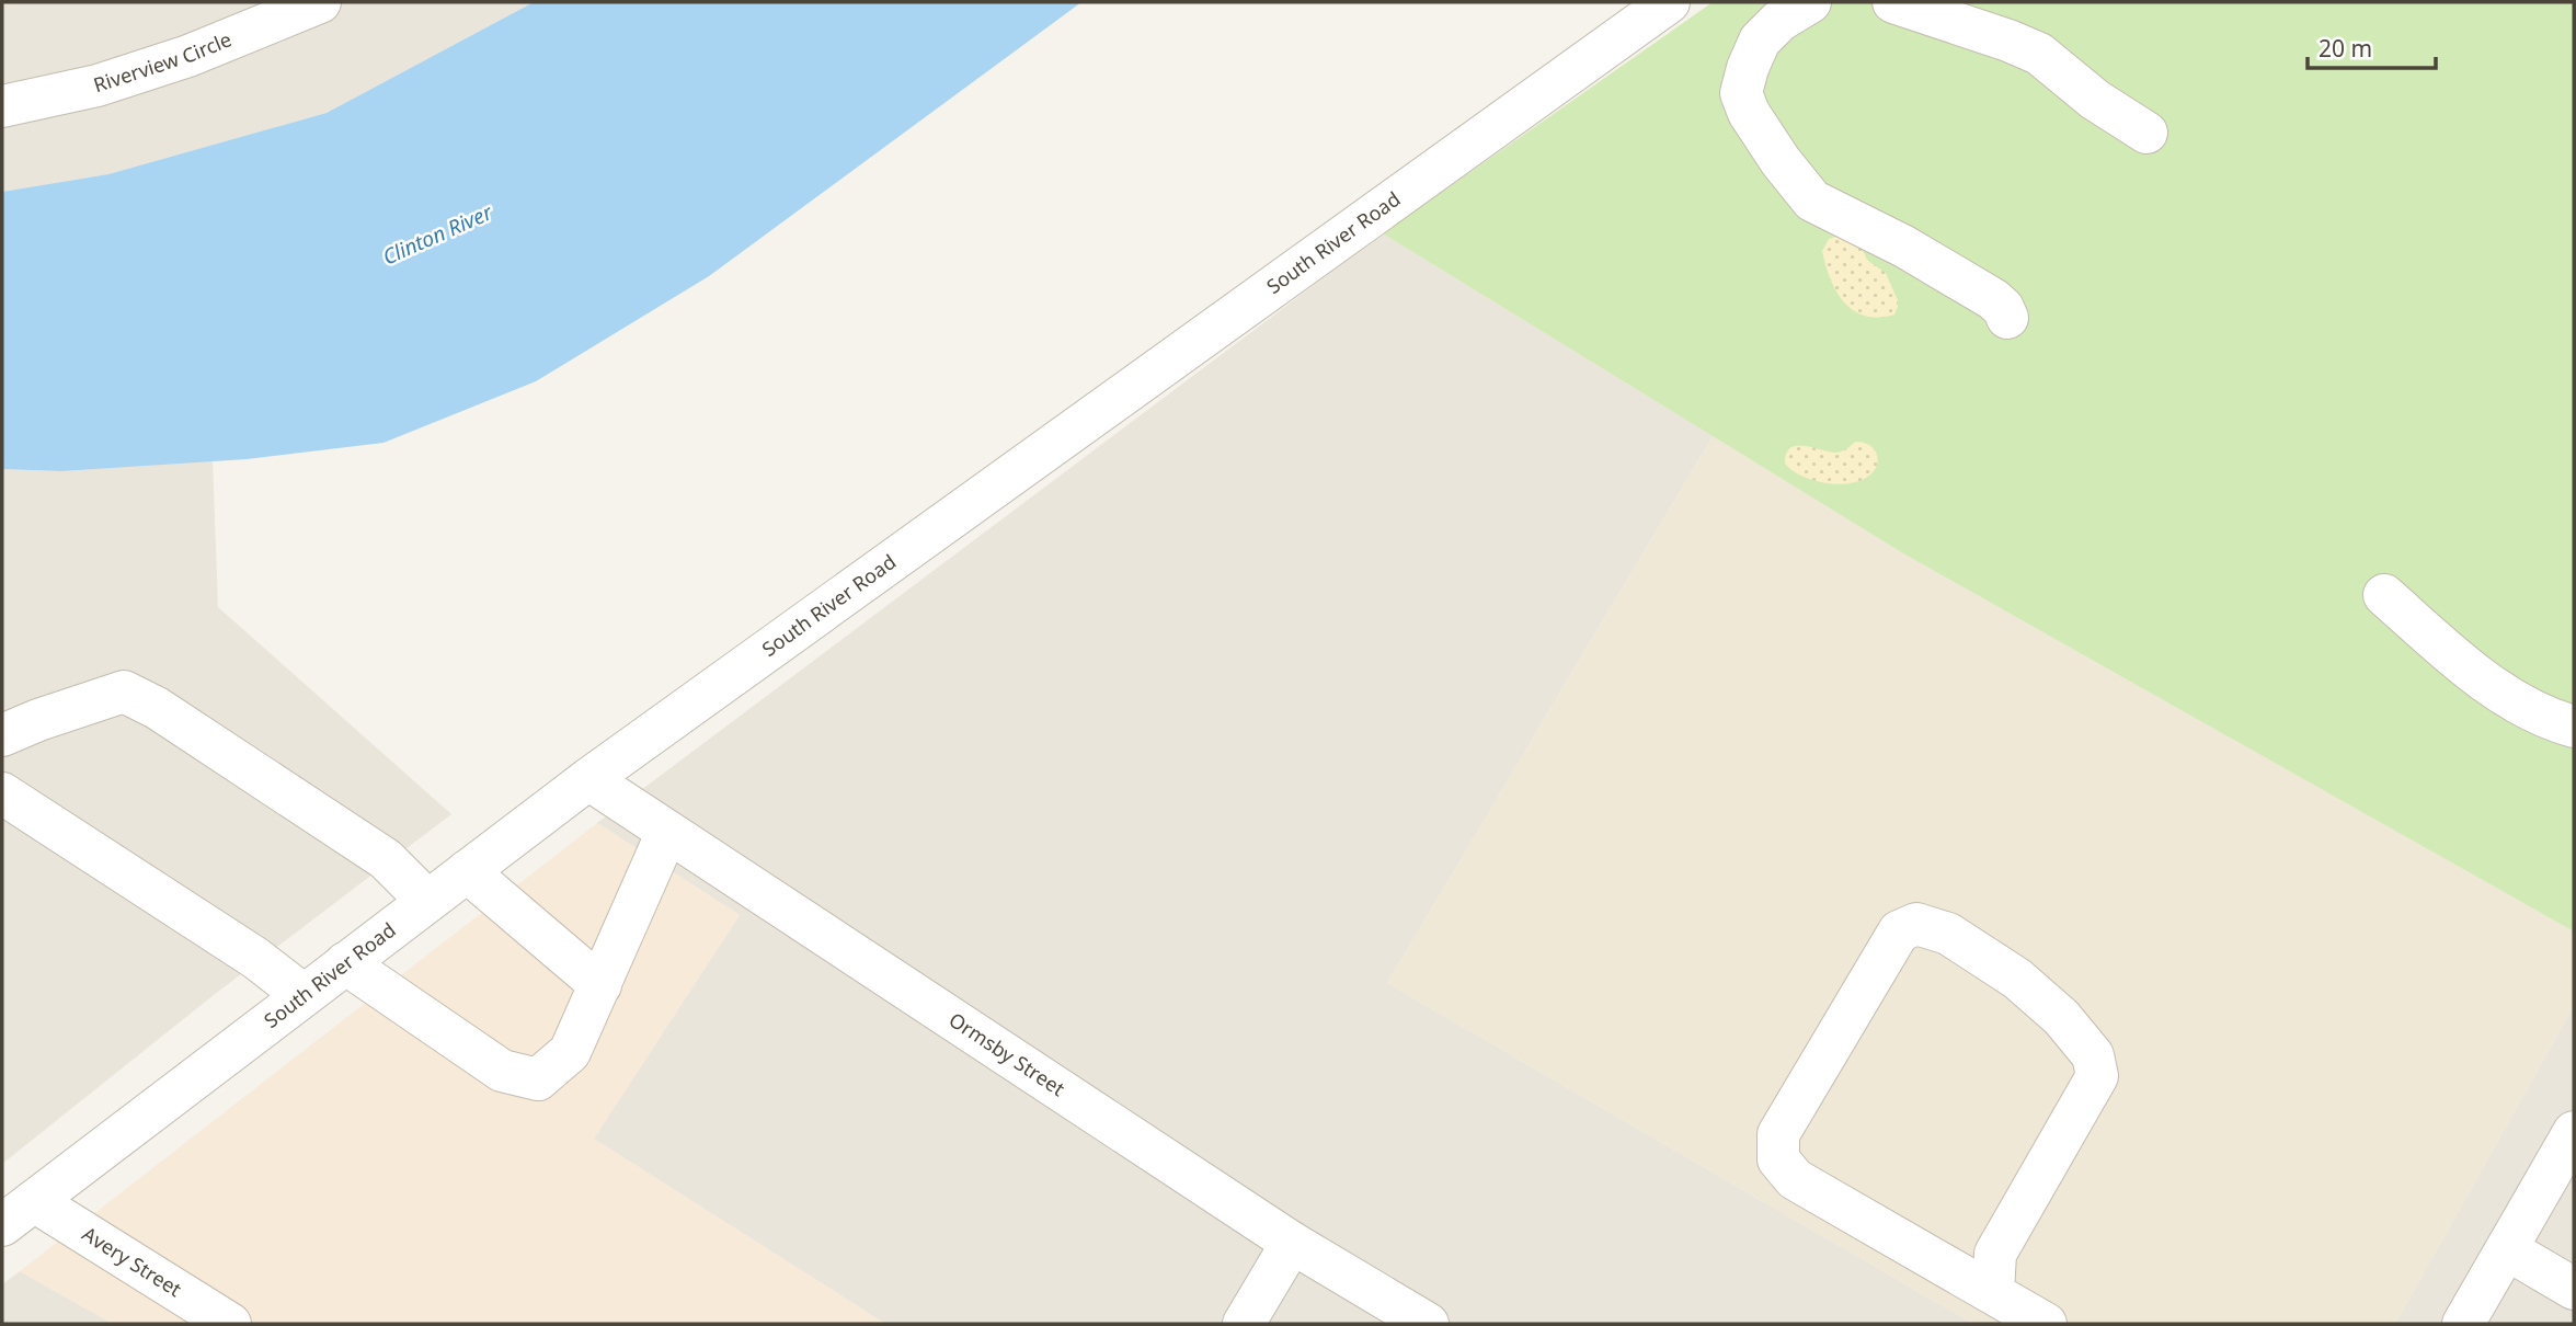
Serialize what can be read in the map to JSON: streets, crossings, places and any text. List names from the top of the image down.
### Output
{
  "streets": {
    "street": [
      "Riverview Circle",
      "South River Road",
      "Ormsby Street",
      "Avery Street"
    ]
  },
  "crossings": [
    ["South River Road", "Ormsby Street"],
    ["South River Road", "Avery Street"]
  ],
  "water": ["Clinton River"],
  "scale_bar": "20 m"
}
